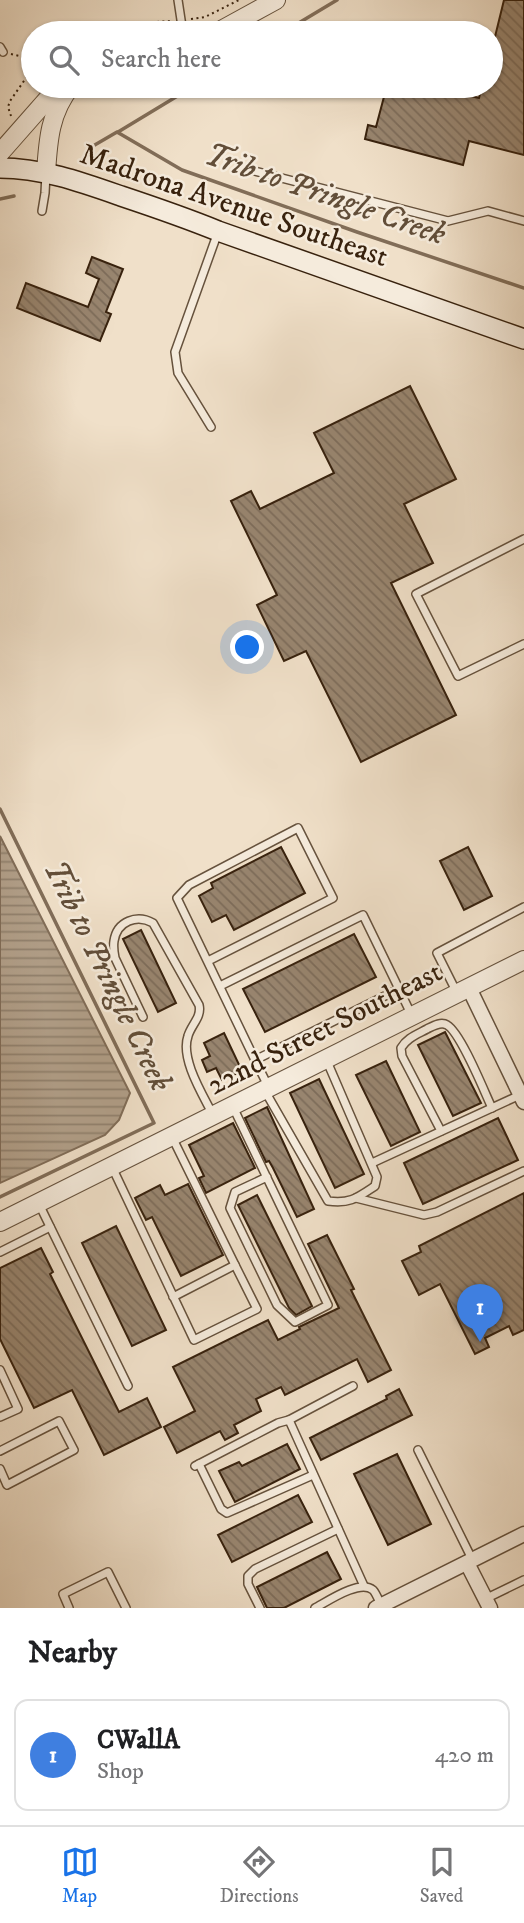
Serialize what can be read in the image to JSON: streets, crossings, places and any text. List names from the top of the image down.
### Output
{
  "streets": {
    "main road": ["Madrona Avenue Southeast"],
    "street": ["22nd Street Southeast"]
  },
  "water": ["Trib to Pringle Creek"],
  "page": {
    "search": "Search here",
    "pins": "1",
    "heading": "Nearby",
    "list": [
      {
        "mark": "1",
        "name": "CWallA",
        "note": "Shop",
        "value": "420 m"
      }
    ],
    "nav": ["Map", "Directions", "Saved"]
  }
}
